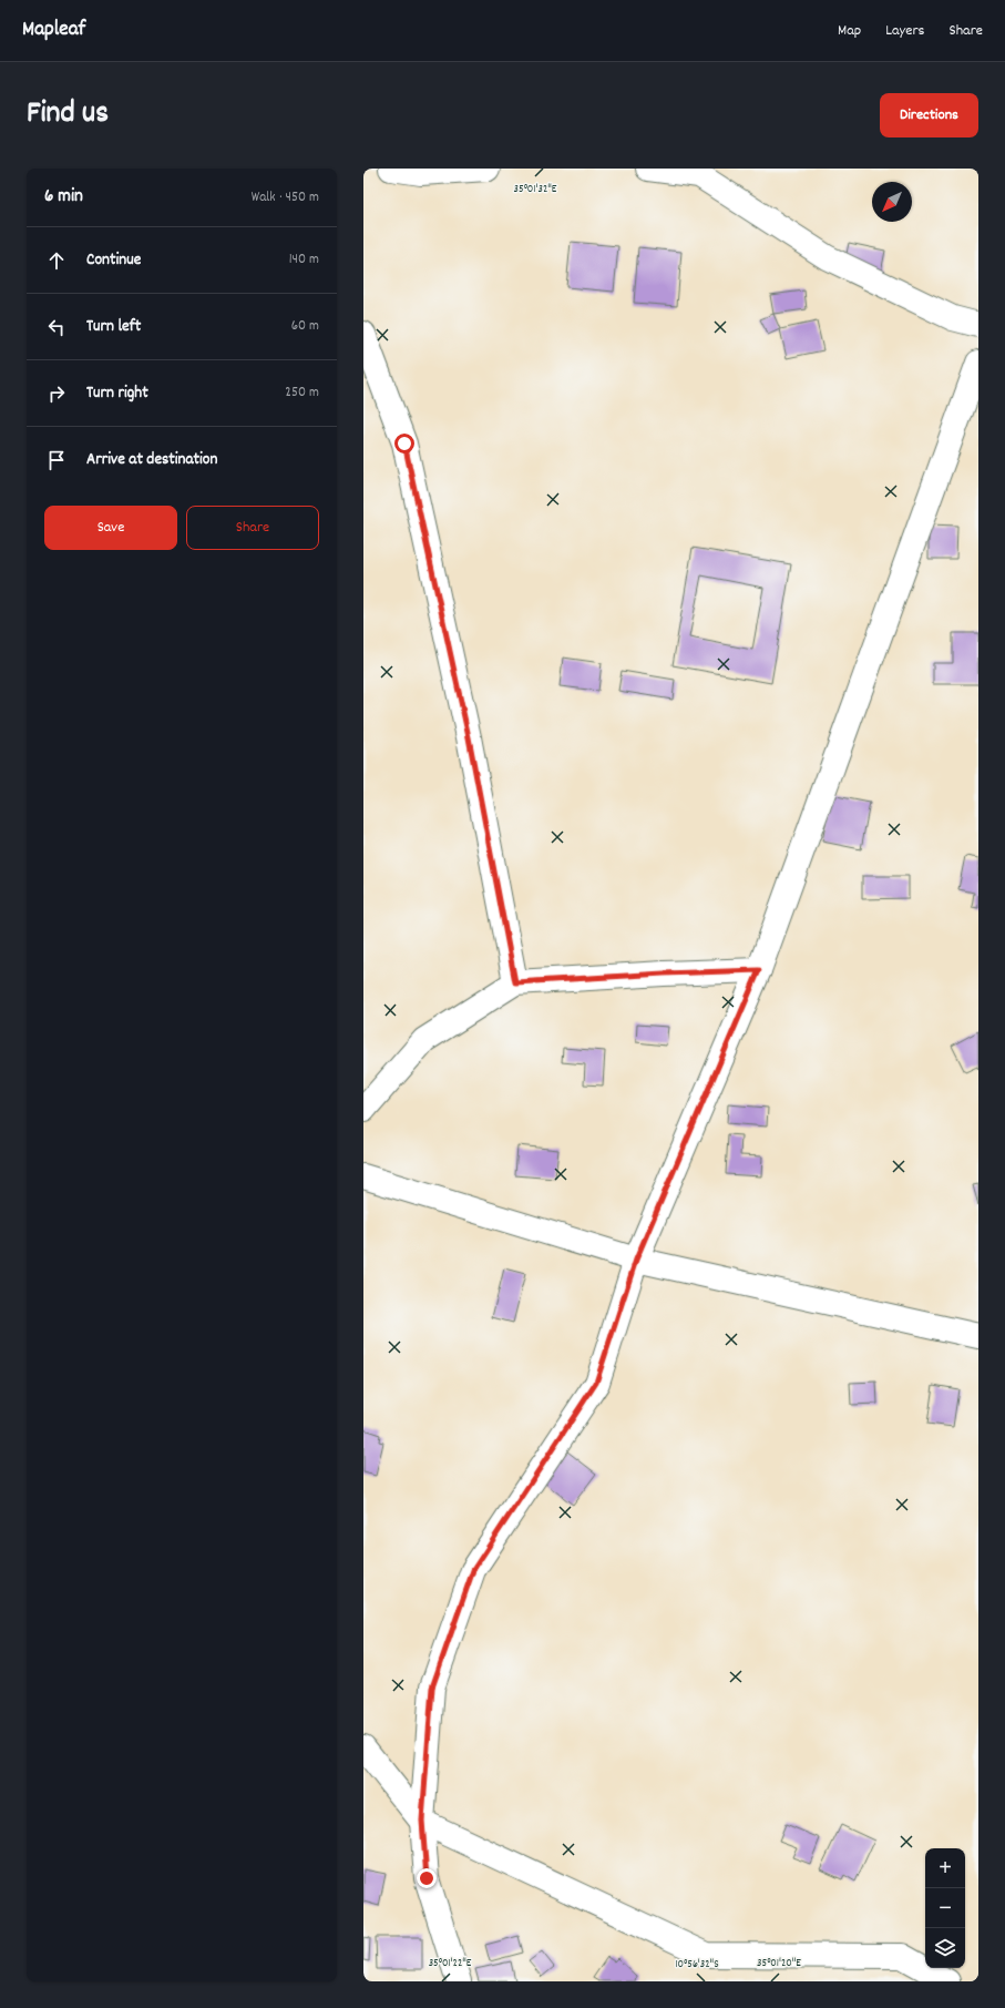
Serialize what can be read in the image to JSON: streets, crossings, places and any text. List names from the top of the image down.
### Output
{
  "north": "bottom left",
  "page": {
    "header": "Mapleaf",
    "nav": ["Map", "Layers", "Share"],
    "title": "Find us",
    "buttons": [
      "Directions",
      ["Save", "Share"]
    ],
    "heading": ["6 min", "Walk · 450 m"],
    "list": [
      ["Continue", "140 m"],
      ["Turn left", "60 m"],
      ["Turn right", "250 m"],
      "Arrive at destination"
    ],
    "map_buttons": ["+", "−"]
  },
  "coordinates": [
    "35°01'32\"E",
    "35°01'22\"E",
    "35°01'20\"E",
    "10°56'32\"S"
  ]
}
